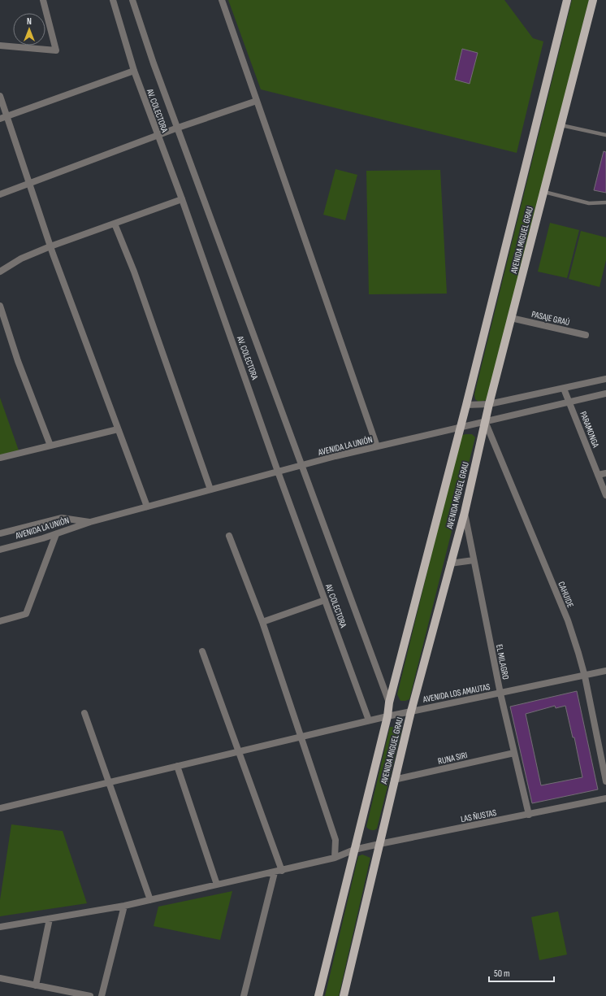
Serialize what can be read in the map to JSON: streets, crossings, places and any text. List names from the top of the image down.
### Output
{
  "streets": {
    "main road": ["AVENIDA MIGUEL GRAU"],
    "street": [
      "AV. COLECTORA",
      "PASAJE GRAÚ",
      "PARAMONGA",
      "AVENIDA LA UNIÓN",
      "CAHUIDE",
      "EL MILAGRO",
      "AVENIDA LOS AMAUTAS",
      "RUNA SIRI",
      "LAS ÑUSTAS"
    ]
  },
  "crossings": [
    ["AV. COLECTORA", "AVENIDA MIGUEL GRAU"],
    ["AV. COLECTORA", "AVENIDA LA UNIÓN"],
    ["AV. COLECTORA", "AVENIDA LOS AMAUTAS"],
    ["AVENIDA MIGUEL GRAU", "PASAJE GRAÚ"],
    ["AVENIDA MIGUEL GRAU", "AVENIDA LA UNIÓN"],
    ["AVENIDA MIGUEL GRAU", "CAHUIDE"],
    ["AVENIDA MIGUEL GRAU", "EL MILAGRO"],
    ["AVENIDA MIGUEL GRAU", "AVENIDA LOS AMAUTAS"],
    ["AVENIDA MIGUEL GRAU", "RUNA SIRI"],
    ["AVENIDA MIGUEL GRAU", "LAS ÑUSTAS"],
    ["PARAMONGA", "AVENIDA LA UNIÓN"],
    ["AVENIDA LA UNIÓN", "CAHUIDE"],
    ["CAHUIDE", "AVENIDA LOS AMAUTAS"],
    ["EL MILAGRO", "AVENIDA LOS AMAUTAS"],
    ["EL MILAGRO", "RUNA SIRI"],
    ["EL MILAGRO", "LAS ÑUSTAS"]
  ],
  "scale_bar": "50 m",
  "north": "top"
}
